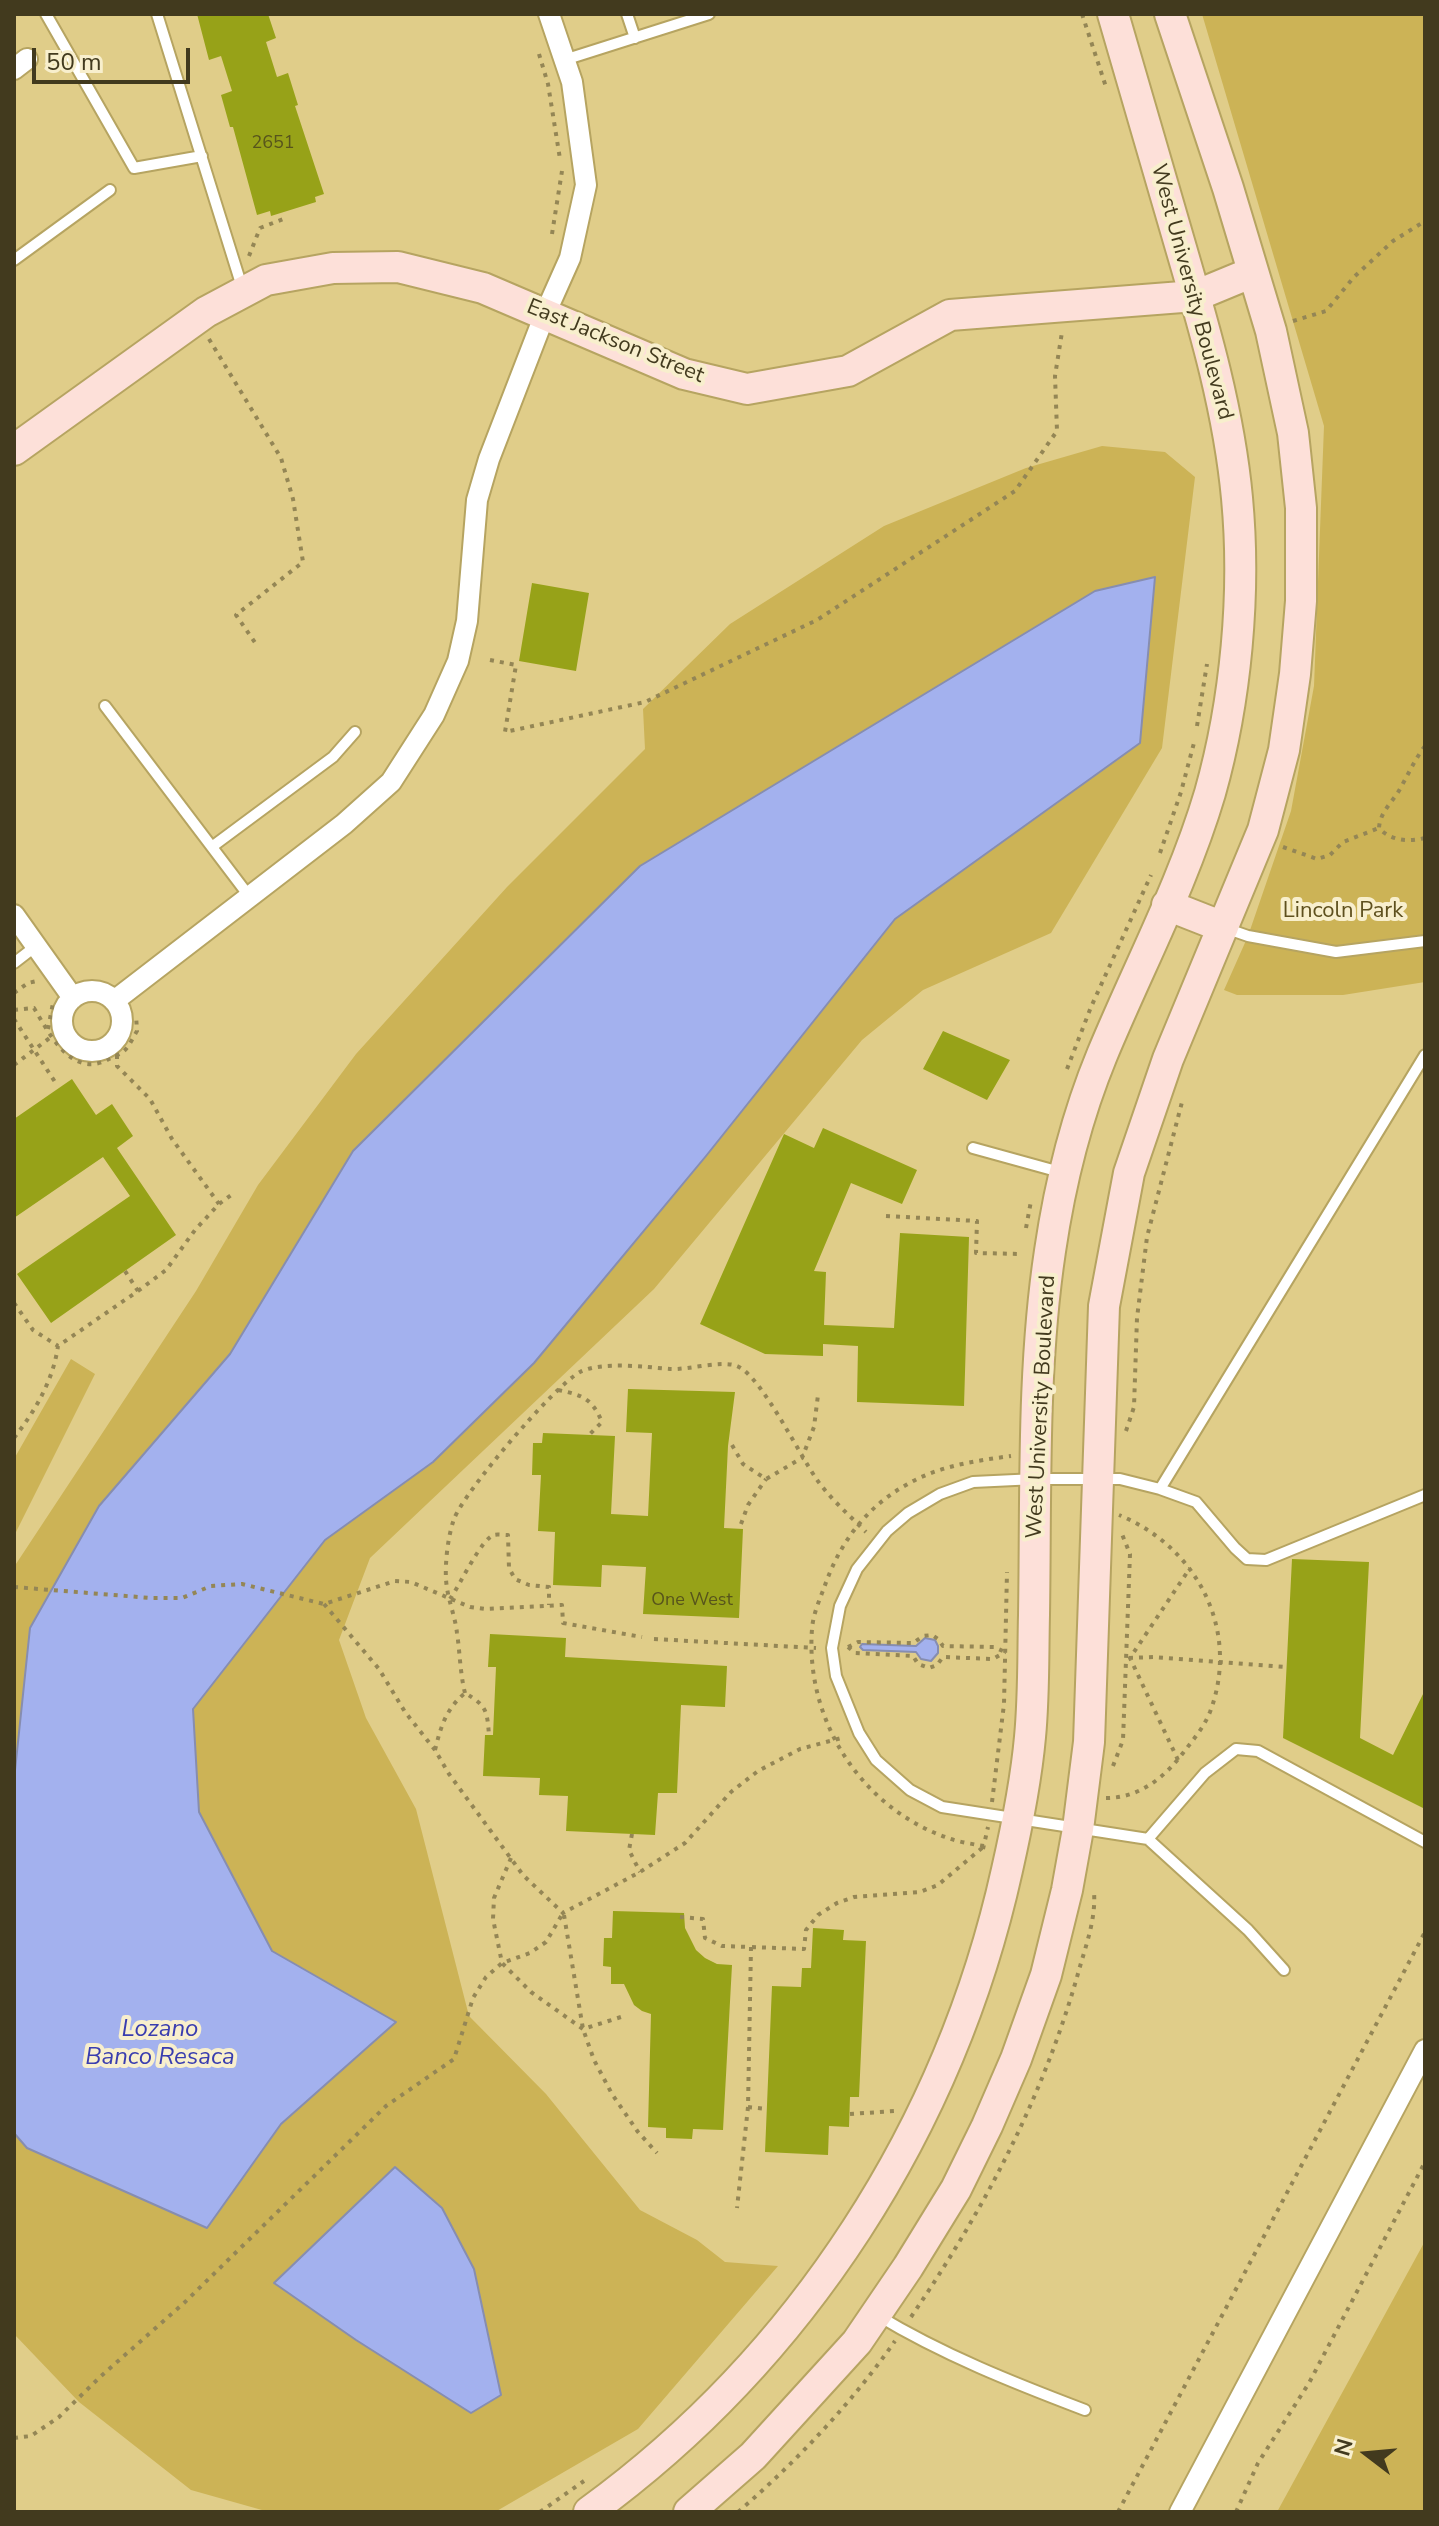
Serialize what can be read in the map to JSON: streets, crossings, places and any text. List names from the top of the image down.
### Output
{
  "streets": {
    "main road": ["West University Boulevard", "East Jackson Street"]
  },
  "crossings": [
    ["West University Boulevard", "East Jackson Street"]
  ],
  "water": ["Lozano Banco Resaca"],
  "parks": ["Lincoln Park"],
  "house_numbers": ["2651", "One West"],
  "scale_bar": "50 m",
  "north": "left"
}
